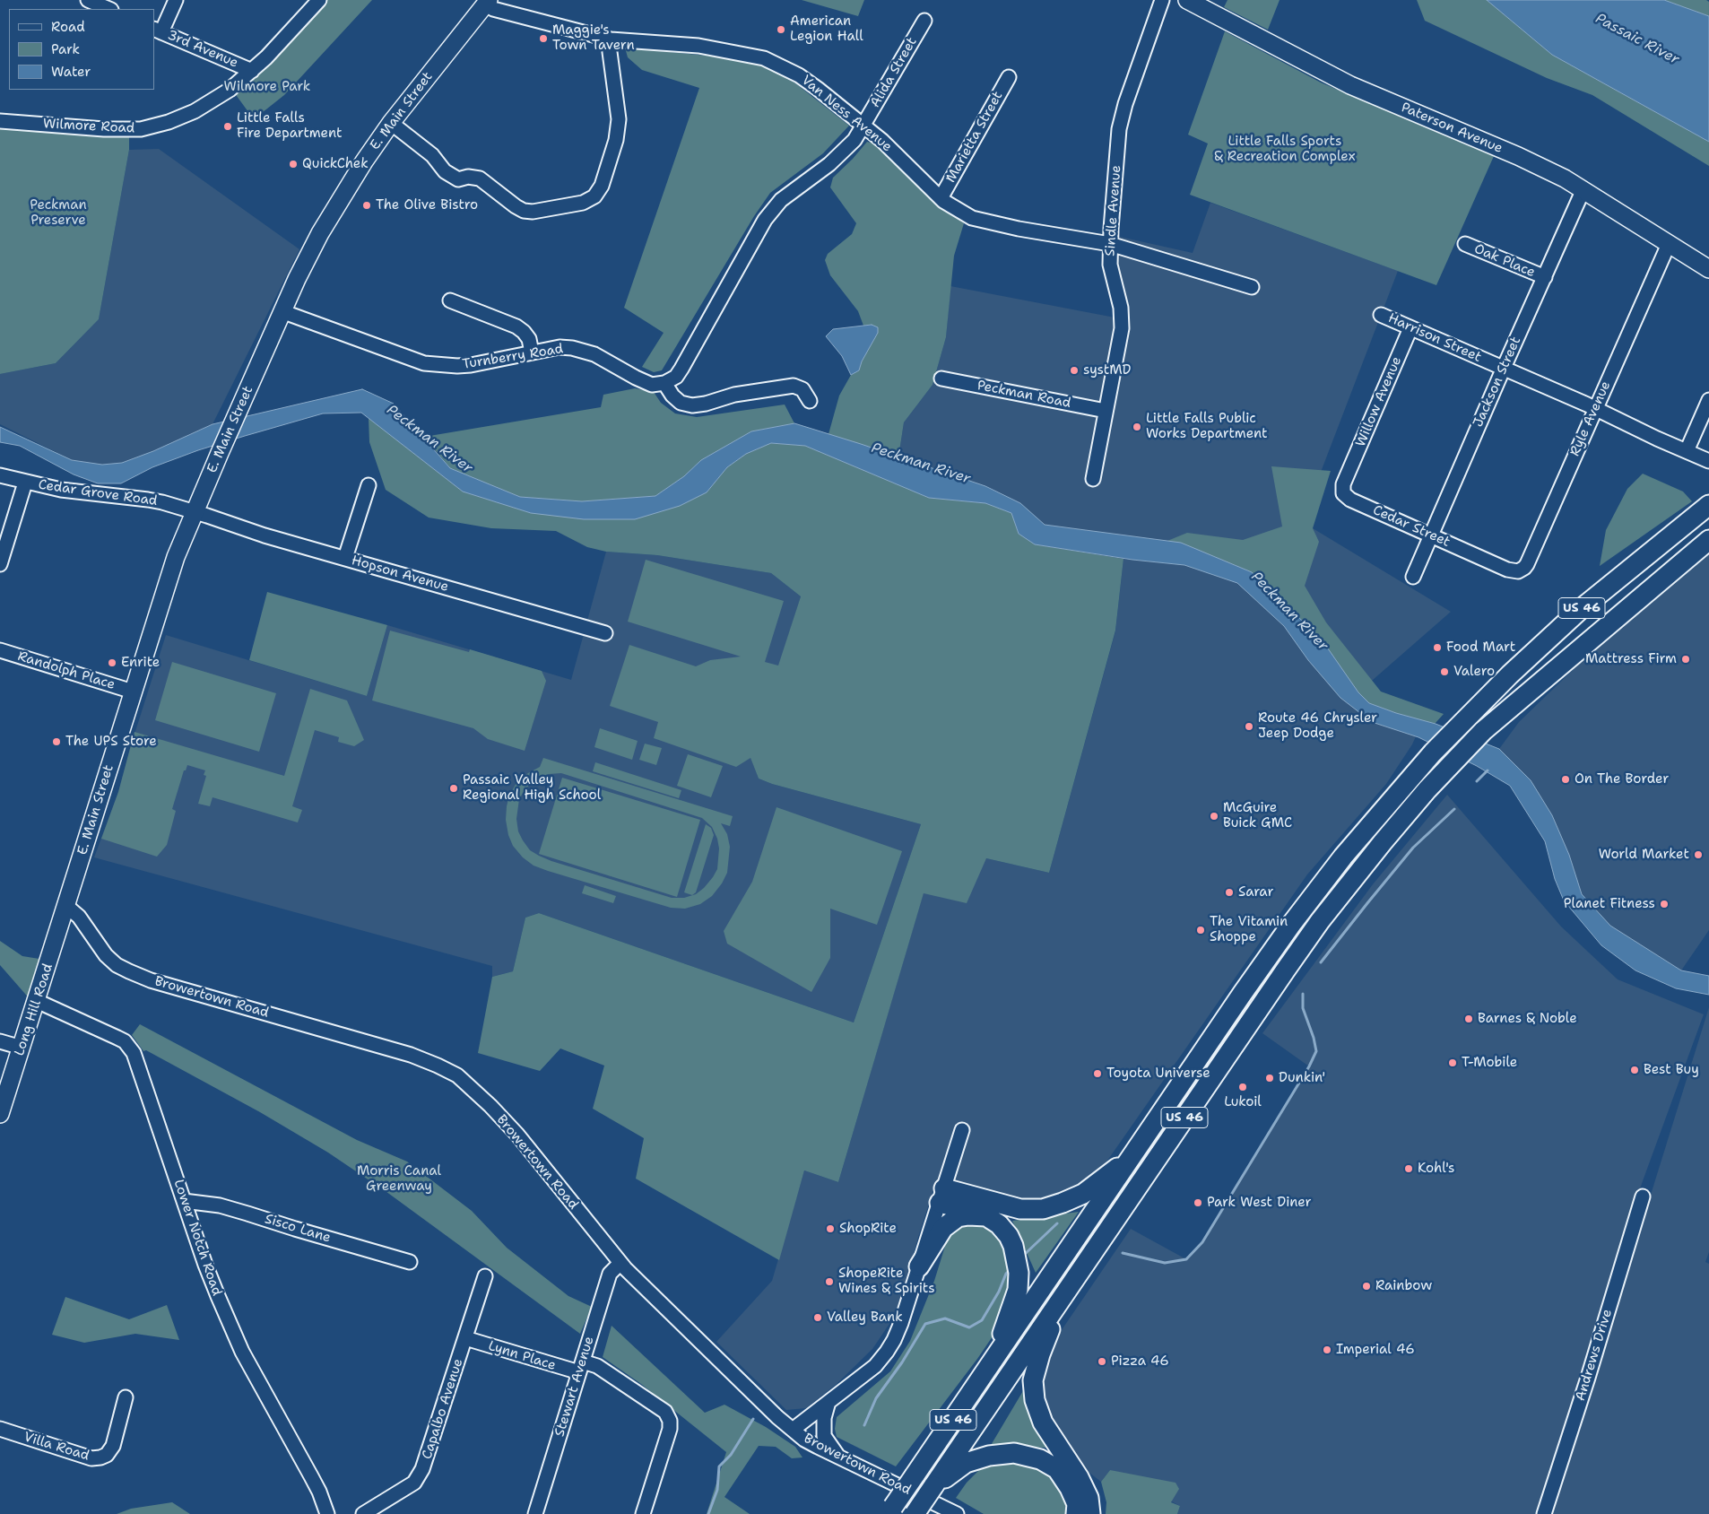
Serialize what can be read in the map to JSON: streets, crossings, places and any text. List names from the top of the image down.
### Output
{
  "streets": {
    "highway": ["US 46"],
    "main road": ["E. Main Street", "Paterson Avenue", "Long Hill Road"],
    "street": [
      "3rd Avenue",
      "Alida Street",
      "Van Ness Avenue",
      "Wilmore Road",
      "Marietta Street",
      "Sindle Avenue",
      "Oak Place",
      "Harrison Street",
      "Turnberry Road",
      "Jackson Street",
      "Peckman Road",
      "Willow Avenue",
      "Ryle Avenue",
      "Cedar Grove Road",
      "Cedar Street",
      "Hopson Avenue",
      "Randolph Place",
      "Browertown Road",
      "Sisco Lane",
      "Lower Notch Road",
      "Andrews Drive",
      "Lynn Place",
      "Stewart Avenue",
      "Capalbo Avenue",
      "Villa Road"
    ]
  },
  "crossings": [
    ["3rd Avenue", "Wilmore Road"],
    ["Alida Street", "Van Ness Avenue"],
    ["E. Main Street", "Van Ness Avenue"],
    ["E. Main Street", "Turnberry Road"],
    ["E. Main Street", "Cedar Grove Road"],
    ["E. Main Street", "Hopson Avenue"],
    ["E. Main Street", "Randolph Place"],
    ["E. Main Street", "Browertown Road"],
    ["E. Main Street", "Long Hill Road"],
    ["Van Ness Avenue", "Marietta Street"],
    ["Van Ness Avenue", "Sindle Avenue"],
    ["Paterson Avenue", "Jackson Street"],
    ["Paterson Avenue", "Ryle Avenue"],
    ["Sindle Avenue", "Peckman Road"],
    ["Oak Place", "Jackson Street"],
    ["Harrison Street", "Jackson Street"],
    ["Harrison Street", "Willow Avenue"],
    ["Harrison Street", "Ryle Avenue"],
    ["Jackson Street", "Cedar Street"],
    ["Willow Avenue", "Cedar Street"],
    ["Ryle Avenue", "Cedar Street"],
    ["Cedar Grove Road", "Hopson Avenue"],
    ["Browertown Road", "Long Hill Road"],
    ["Browertown Road", "Stewart Avenue"],
    ["Long Hill Road", "Lower Notch Road"],
    ["Sisco Lane", "Lower Notch Road"],
    ["Lynn Place", "Stewart Avenue"],
    ["Lynn Place", "Capalbo Avenue"]
  ],
  "water": ["Passaic River", "Peckman River"],
  "parks": [
    "Wilmore Park",
    "Little Falls Sports & Recreation Complex",
    "Peckman Preserve",
    "Morris Canal Greenway"
  ],
  "places": [
    "American Legion Hall",
    "Maggie's Town Tavern",
    "Little Falls Fire Department",
    "QuickChek",
    "The Olive Bistro",
    "systMD",
    "Little Falls Public Works Department",
    "Food Mart",
    "Mattress Firm",
    "Enrite",
    "Valero",
    "Route 46 Chrysler Jeep Dodge",
    "The UPS Store",
    "On The Border",
    "Passaic Valley Regional High School",
    "McGuire Buick GMC",
    "World Market",
    "Sarar",
    "Planet Fitness",
    "The Vitamin Shoppe",
    "Barnes & Noble",
    "T-Mobile",
    "Best Buy",
    "Toyota Universe",
    "Dunkin'",
    "Lukoil",
    "Kohl's",
    "Park West Diner",
    "ShopRite",
    "ShopeRite Wines & Spirits",
    "Rainbow",
    "Valley Bank",
    "Imperial 46",
    "Pizza 46"
  ],
  "legend": ["Road", "Park", "Water"]
}
